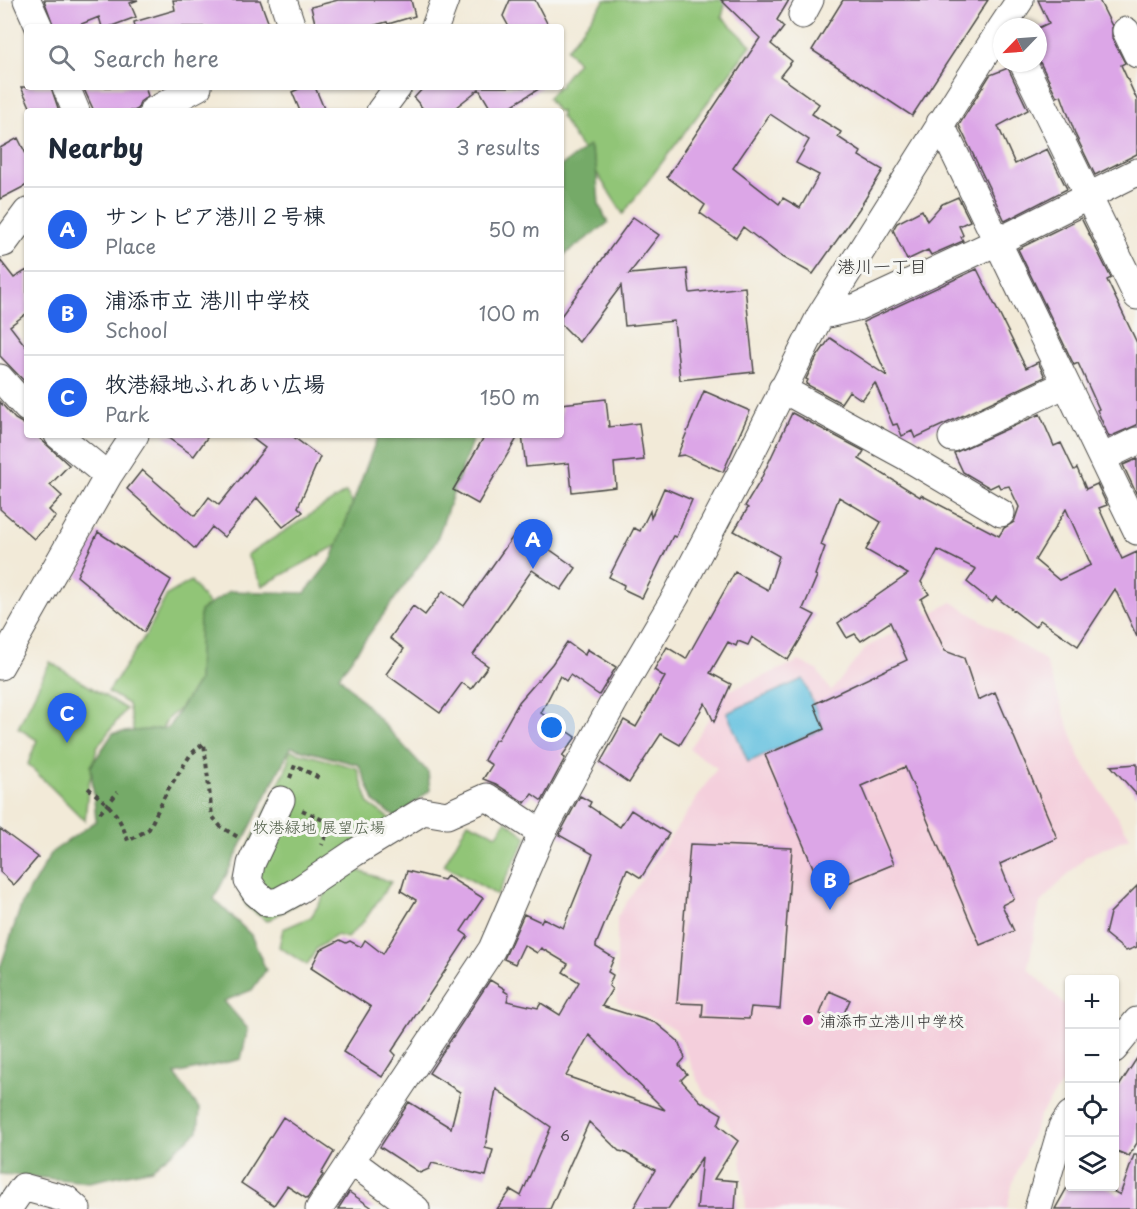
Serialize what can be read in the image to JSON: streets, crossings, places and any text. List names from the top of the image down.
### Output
{
  "districts": ["港川一丁目"],
  "parks": ["牧港緑地 展望広場"],
  "places": ["浦添市立港川中学校"],
  "house_numbers": ["6"],
  "north": "bottom left",
  "page": {
    "search": "Search here",
    "heading": ["Nearby", "3 results"],
    "list": [
      {
        "mark": "A",
        "name": "サントピア港川２号棟",
        "note": "Place",
        "value": "50 m"
      },
      {
        "mark": "B",
        "name": "浦添市立 港川中学校",
        "note": "School",
        "value": "100 m"
      },
      {
        "mark": "C",
        "name": "牧港緑地ふれあい広場",
        "note": "Park",
        "value": "150 m"
      }
    ],
    "pins": ["A", "C", "B"],
    "map_buttons": ["+", "−"]
  }
}
